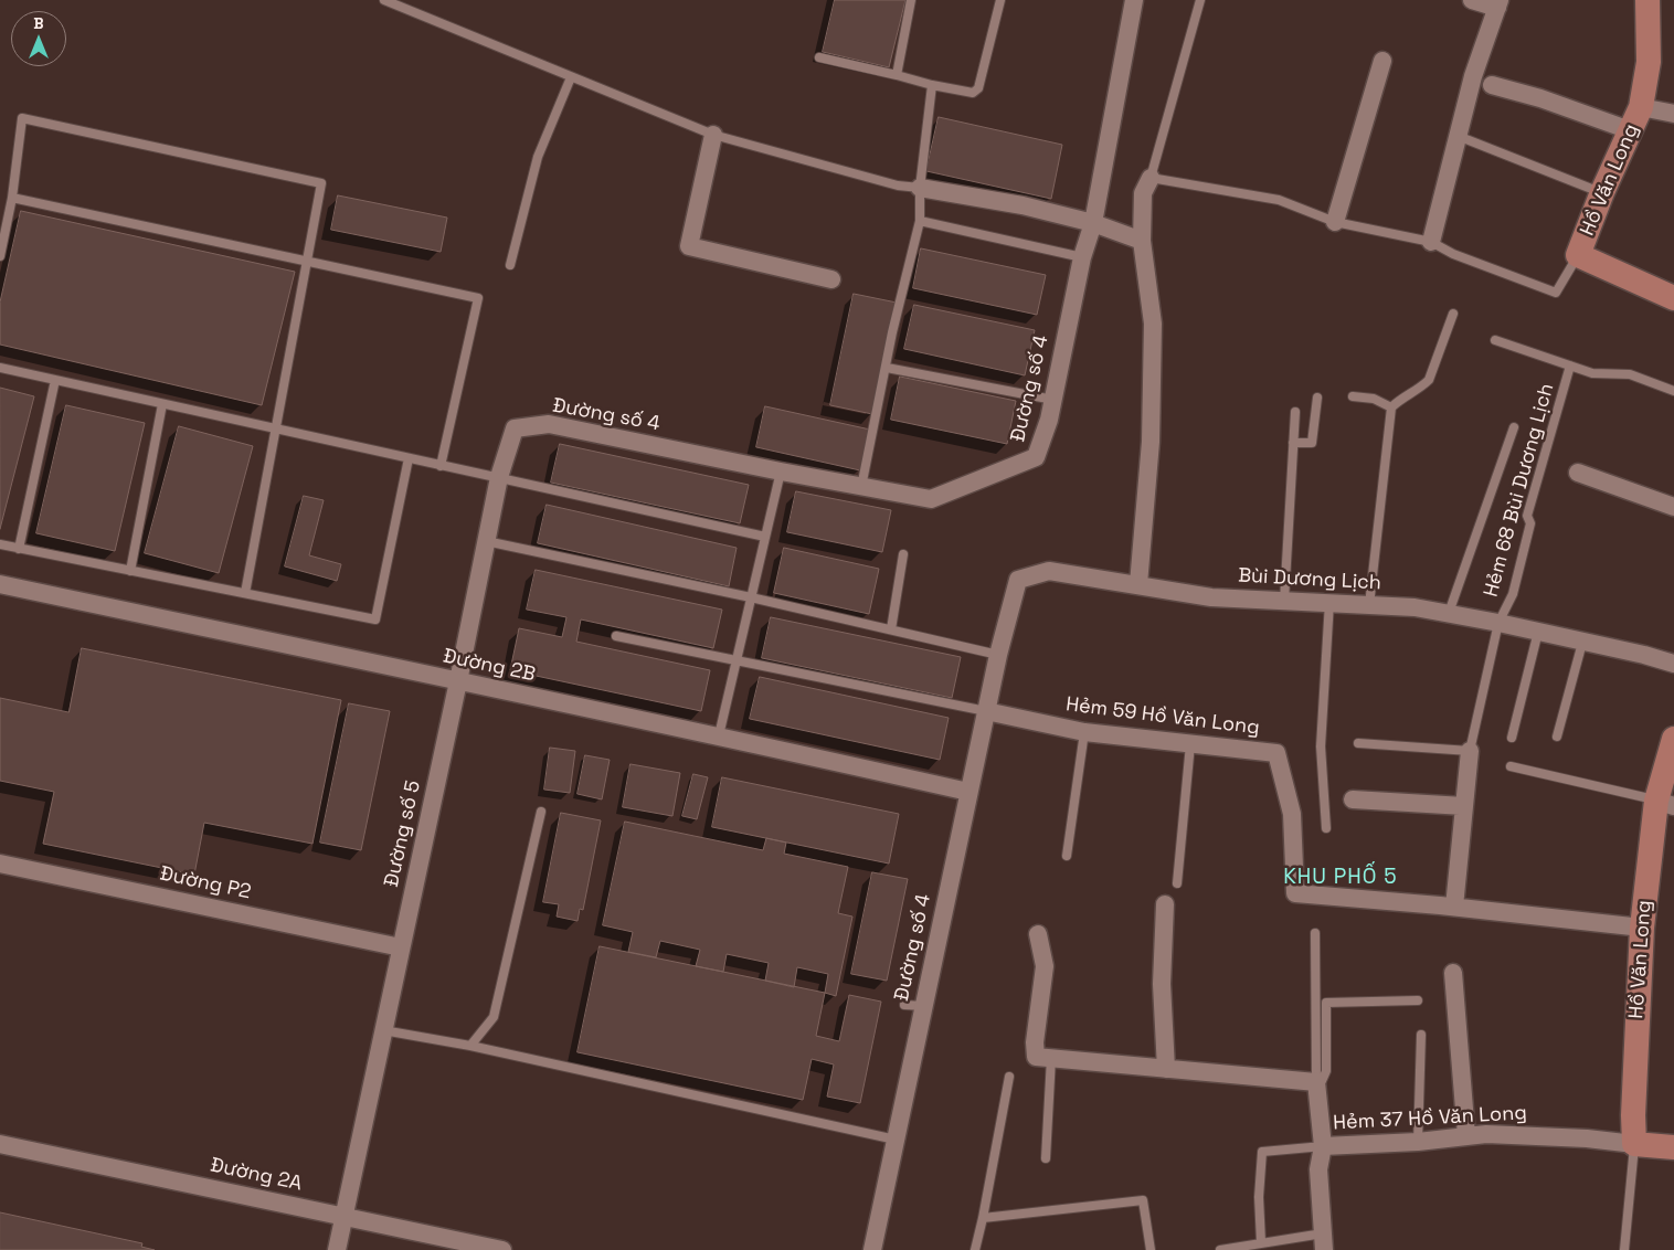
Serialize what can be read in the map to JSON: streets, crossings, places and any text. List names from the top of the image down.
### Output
{
  "streets": {
    "street": [
      "Hồ Văn Long",
      "Đường số 4",
      "Bùi Dương Lịch",
      "Đường 2B",
      "Hẻm 59 Hồ Văn Long",
      "Đường số 5",
      "Đường P2",
      "Hẻm 37 Hồ Văn Long",
      "Đường 2A"
    ],
    "lane": ["Hẻm 68 Bùi Dương Lịch"]
  },
  "crossings": [
    ["Hồ Văn Long", "Hẻm 59 Hồ Văn Long"],
    ["Hồ Văn Long", "Hẻm 37 Hồ Văn Long"],
    ["Đường số 4", "Bùi Dương Lịch"],
    ["Đường số 4", "Đường 2B"],
    ["Đường số 4", "Hẻm 59 Hồ Văn Long"],
    ["Đường số 4", "Đường số 5"],
    ["Hẻm 68 Bùi Dương Lịch", "Bùi Dương Lịch"],
    ["Đường 2B", "Đường số 5"],
    ["Đường số 5", "Đường P2"],
    ["Đường số 5", "Đường 2A"]
  ],
  "districts": ["KHU PHỐ 5"],
  "north": "top"
}
